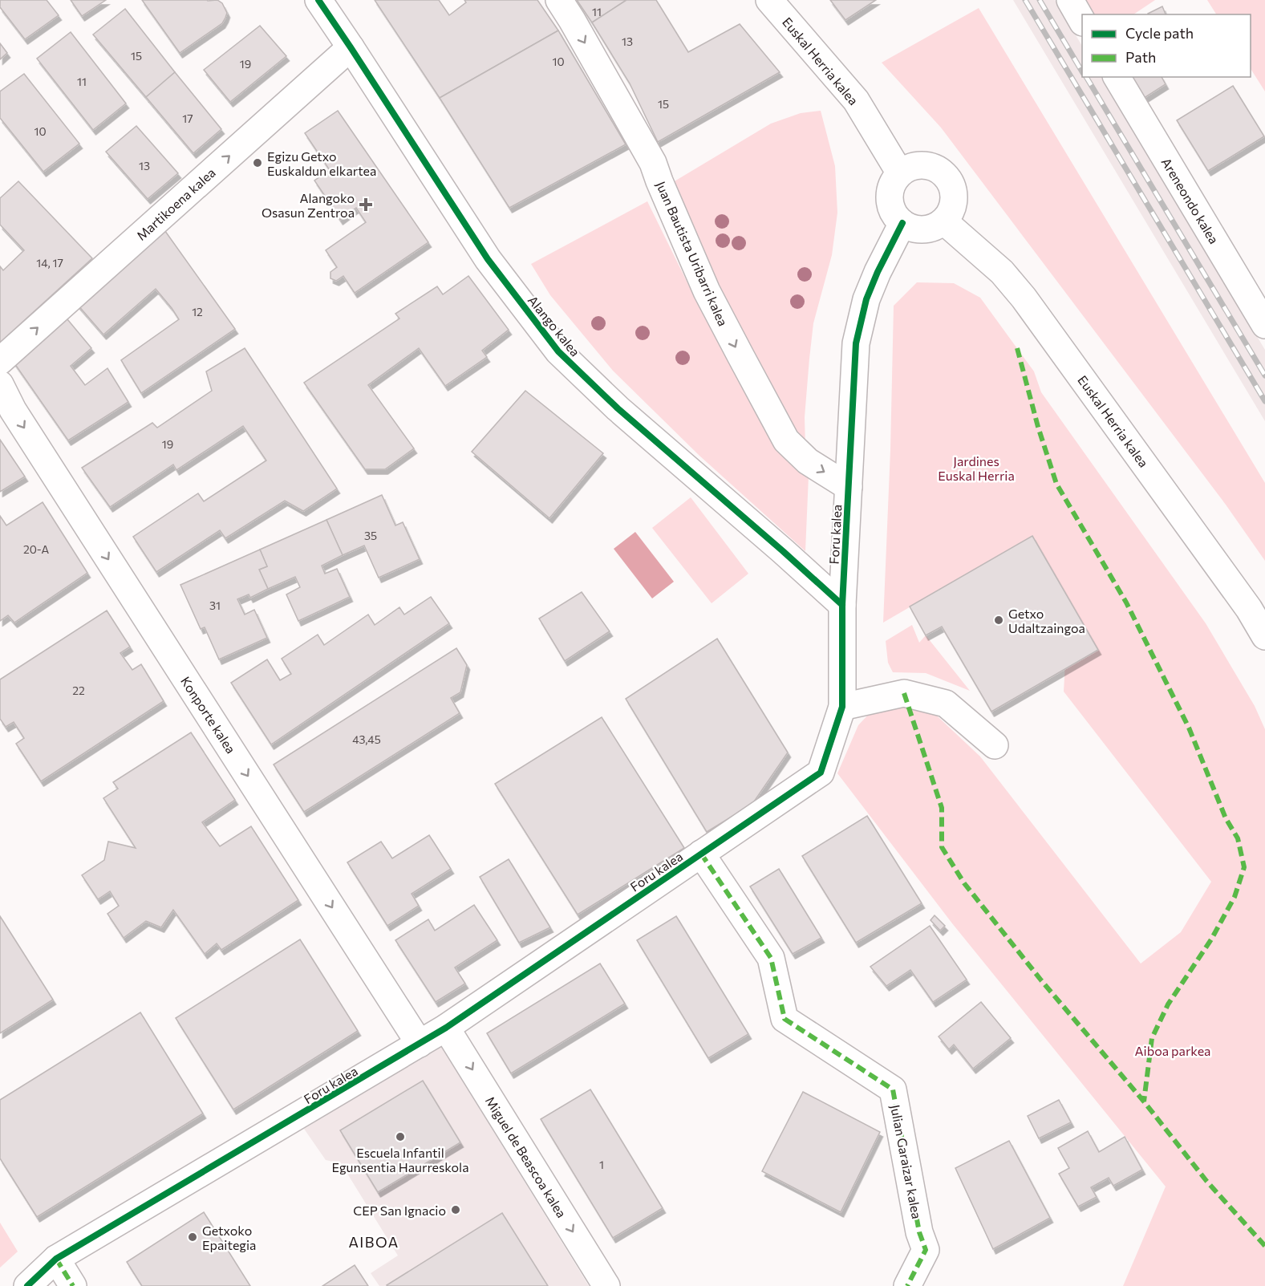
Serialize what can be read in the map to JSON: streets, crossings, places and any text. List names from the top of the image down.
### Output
{
  "streets": {
    "street": [
      "Euskal Herria kalea",
      "Areneondo kalea",
      "Martikoena kalea",
      "Juan Bautista Uribarri kalea",
      "Alango kalea",
      "Foru kalea",
      "Konporte kalea",
      "Miguel de Beascoa kalea",
      "Julian Garaizar kalea"
    ]
  },
  "crossings": [
    ["Euskal Herria kalea", "Foru kalea"],
    ["Martikoena kalea", "Alango kalea"],
    ["Juan Bautista Uribarri kalea", "Foru kalea"],
    ["Alango kalea", "Foru kalea"],
    ["Foru kalea", "Konporte kalea"],
    ["Foru kalea", "Miguel de Beascoa kalea"],
    ["Foru kalea", "Julian Garaizar kalea"]
  ],
  "one_way": [
    "Martikoena kalea",
    "Juan Bautista Uribarri kalea",
    "Konporte kalea",
    "Miguel de Beascoa kalea"
  ],
  "districts": ["AIBOA"],
  "parks": ["Jardines Euskal Herria", "Aiboa parkea"],
  "places": {
    "other": [
      "Egizu Getxo Euskaldun elkartea",
      "Getxo Udaltzaingoa",
      "Escuela Infantil Egunsentia Haurreskola",
      "CEP San Ignacio",
      "Getxoko Epaitegia"
    ],
    "health": ["Alangoko Osasun Zentroa"]
  },
  "house_numbers": [
    "11",
    "13",
    "15",
    "10",
    "19",
    "11",
    "15",
    "17",
    "10",
    "13",
    "14, 17",
    "12",
    "19",
    "35",
    "20-A",
    "31",
    "22",
    "43,45",
    "1"
  ],
  "legend": ["Cycle path", "Path"]
}
